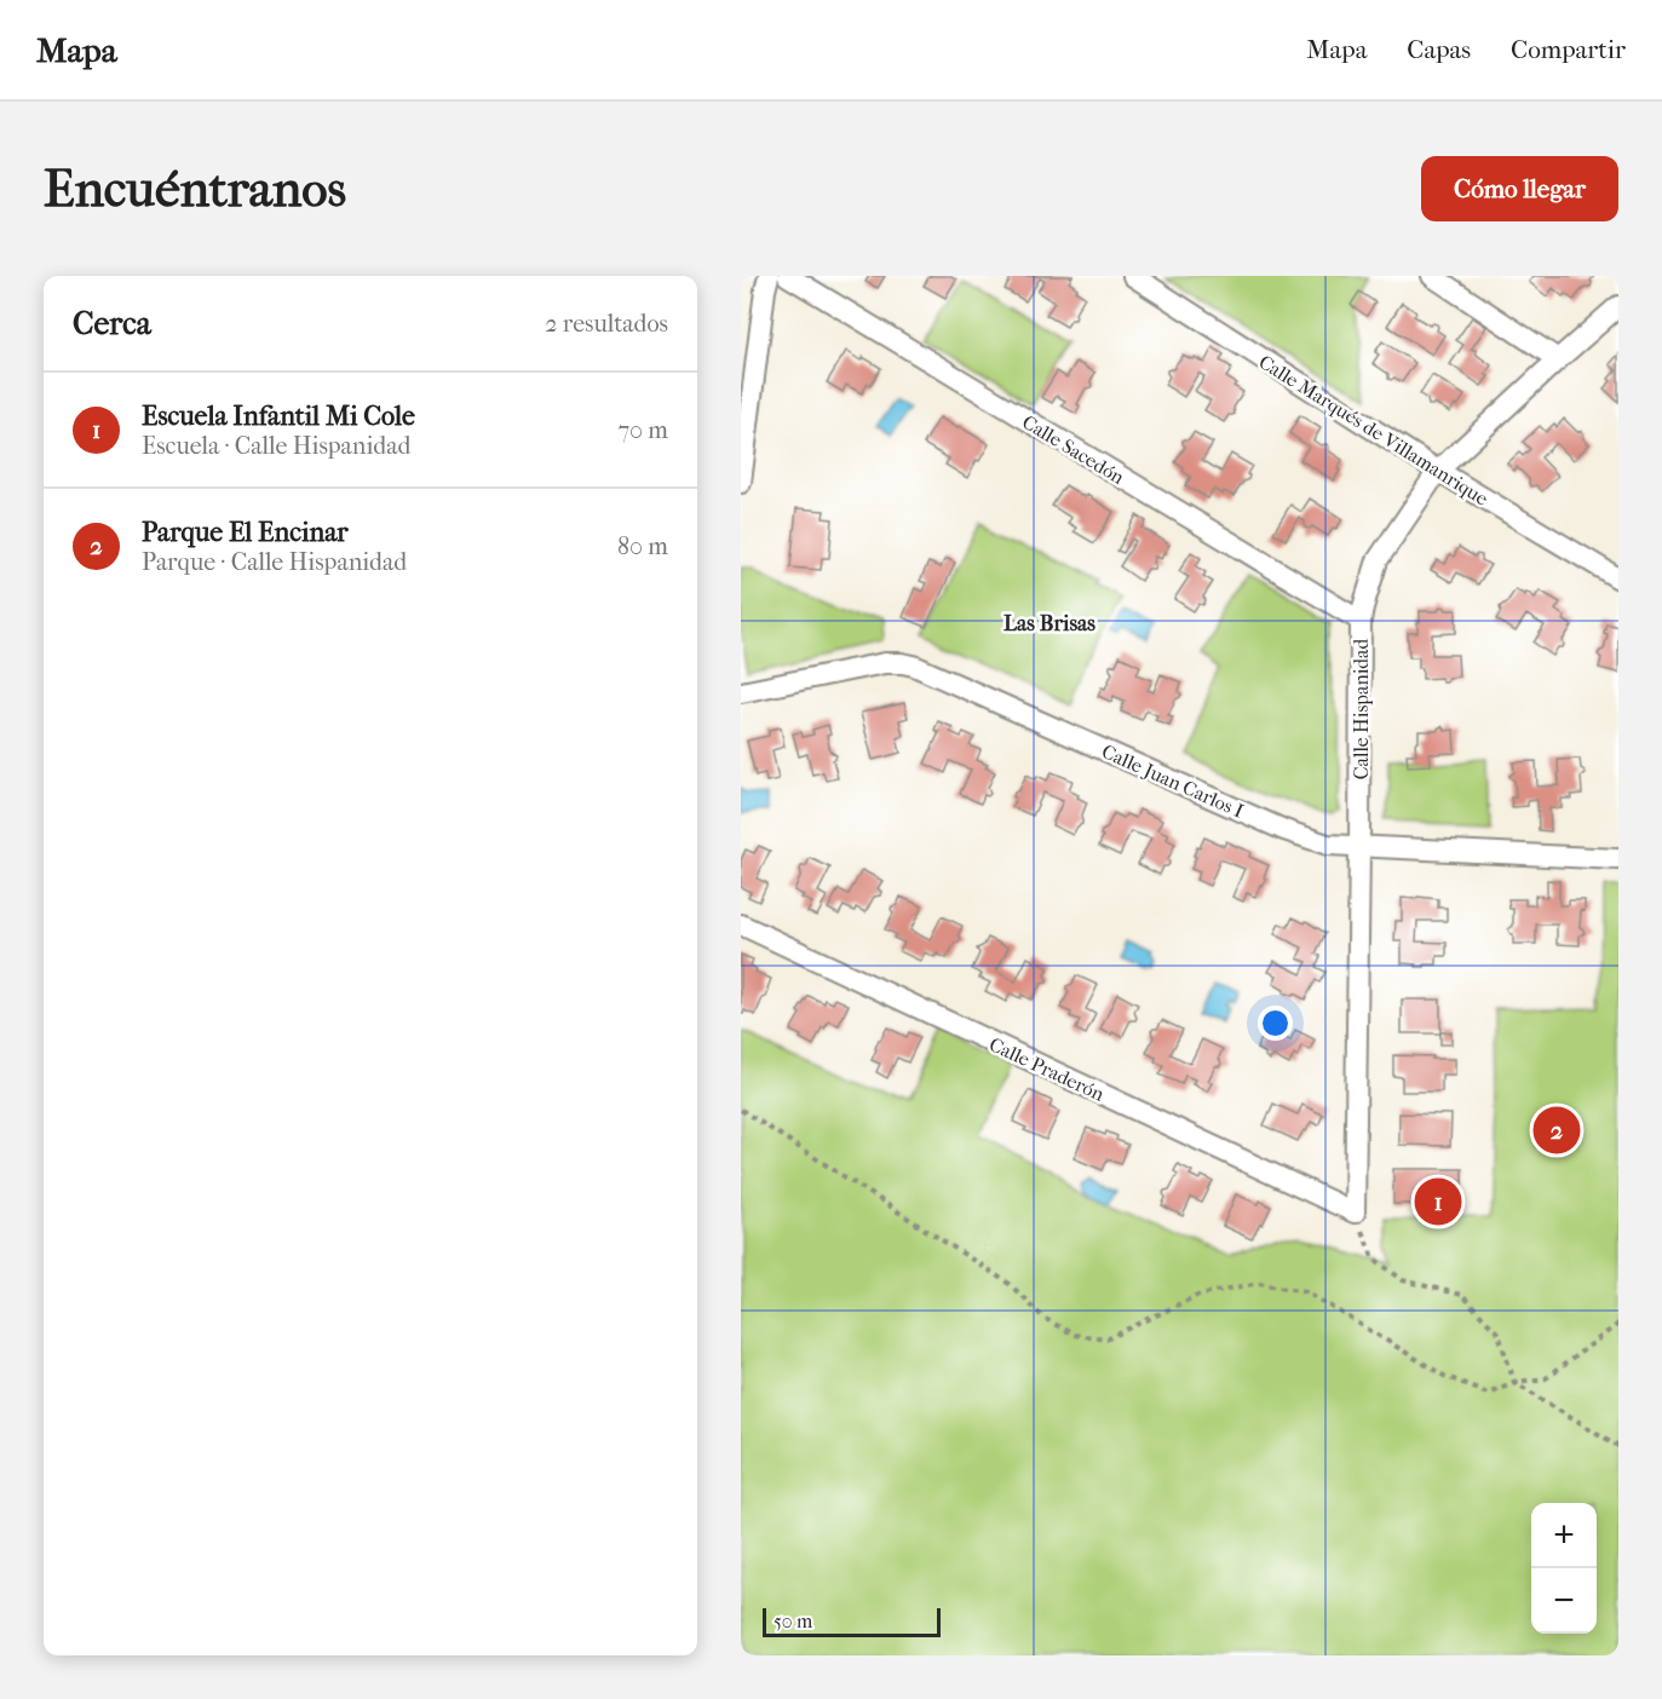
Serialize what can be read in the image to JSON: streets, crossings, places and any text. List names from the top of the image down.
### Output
{
  "streets": {
    "street": [
      "Calle Marqués de Villamanrique",
      "Calle Sacedón",
      "Calle Hispanidad",
      "Calle Juan Carlos I",
      "Calle Praderón"
    ]
  },
  "crossings": [
    ["Calle Marqués de Villamanrique", "Calle Hispanidad"],
    ["Calle Sacedón", "Calle Hispanidad"],
    ["Calle Hispanidad", "Calle Juan Carlos I"],
    ["Calle Hispanidad", "Calle Praderón"]
  ],
  "districts": ["Las Brisas"],
  "scale_bar": "50 m",
  "page": {
    "header": "Mapa",
    "nav": ["Mapa", "Capas", "Compartir"],
    "buttons": "Cómo llegar",
    "title": "Encuéntranos",
    "heading": ["Cerca", "2 resultados"],
    "list": [
      {
        "mark": "1",
        "name": "Escuela Infantil Mi Cole",
        "note": "Escuela · Calle Hispanidad",
        "value": "70 m"
      },
      {
        "mark": "2",
        "name": "Parque El Encinar",
        "note": "Parque · Calle Hispanidad",
        "value": "80 m"
      }
    ],
    "pins": ["2", "1"],
    "map_buttons": ["+", "−"],
    "scale": "50 m"
  }
}
